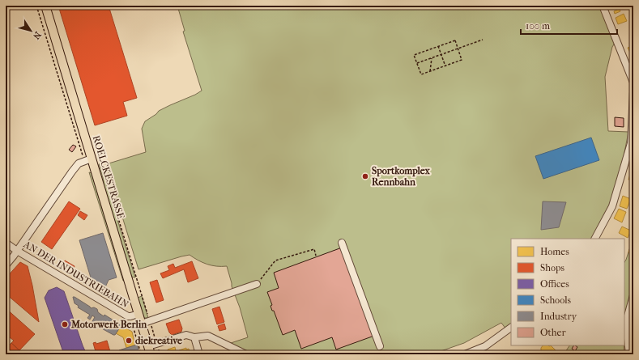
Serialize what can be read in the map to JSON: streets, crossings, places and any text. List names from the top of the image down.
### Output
{
  "streets": {
    "main road": ["ROELCKESTRASSE"],
    "street": ["AN DER INDUSTRIEBAHN"]
  },
  "crossings": [
    ["ROELCKESTRASSE", "AN DER INDUSTRIEBAHN"]
  ],
  "places": ["Sportkomplex Rennbahn", "Motorwerk Berlin", "diekreative"],
  "legend": [
    "Homes",
    "Shops",
    "Offices",
    "Schools",
    "Industry",
    "Other"
  ],
  "scale_bar": "100 m",
  "north": "bottom right"
}
